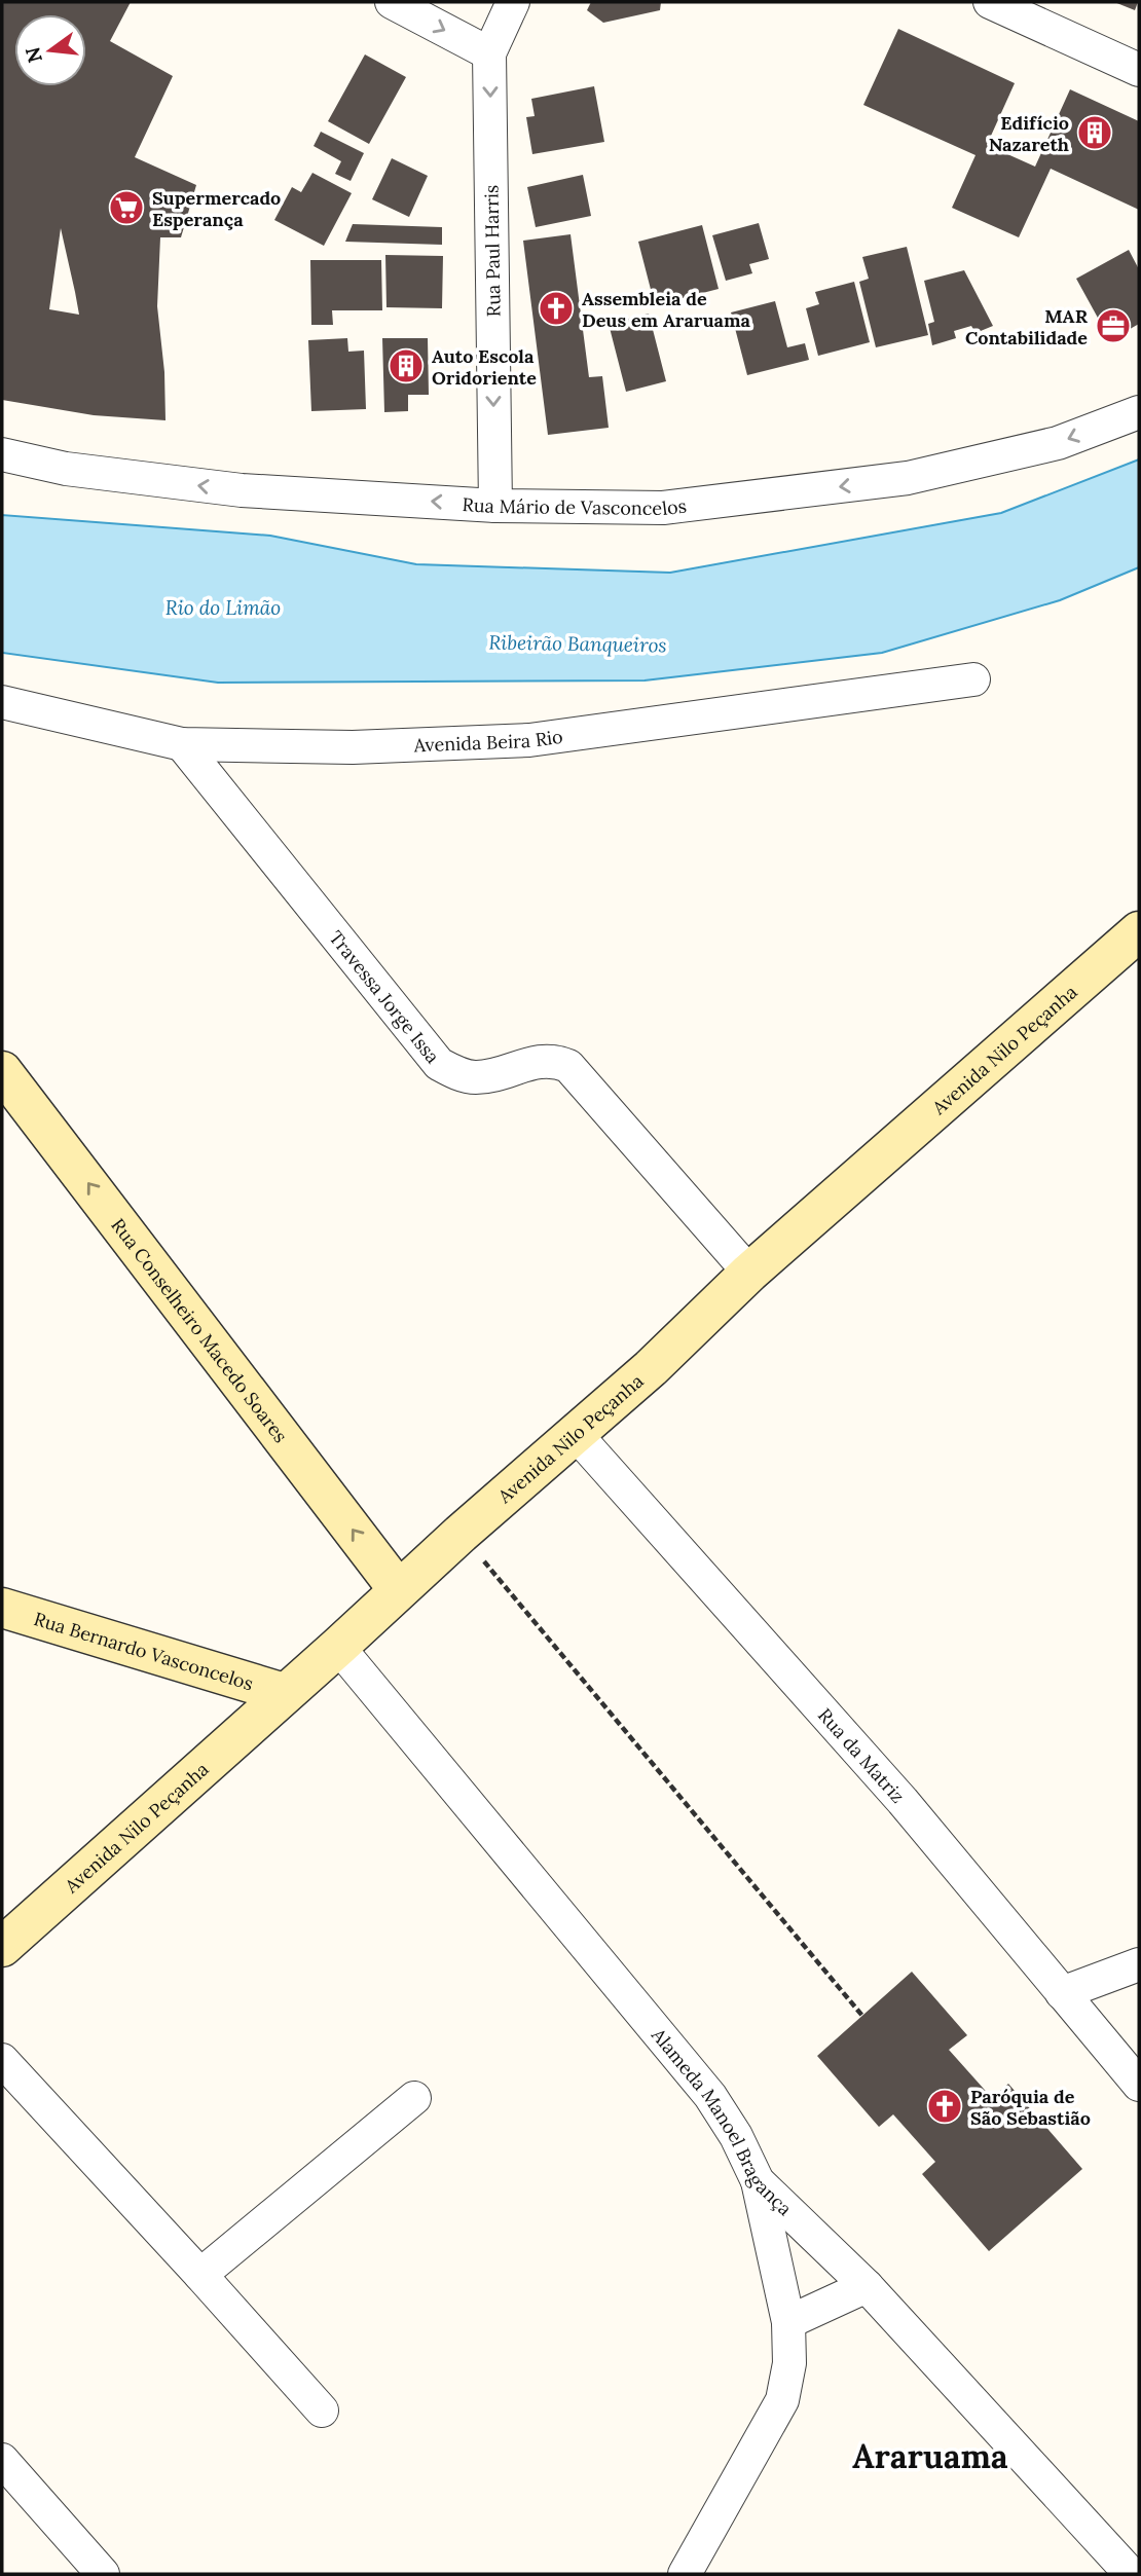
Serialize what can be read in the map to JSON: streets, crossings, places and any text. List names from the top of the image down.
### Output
{
  "streets": {
    "main road": ["Avenida Nilo Peçanha", "Rua Conselheiro Macedo Soares", "Rua Bernardo Vasconcelos"],
    "street": [
      "Rua Paul Harris",
      "Rua Mário de Vasconcelos",
      "Avenida Beira Rio",
      "Travessa Jorge Issa",
      "Rua da Matriz",
      "Alameda Manoel Bragança"
    ]
  },
  "crossings": [
    ["Rua Paul Harris", "Rua Mário de Vasconcelos"],
    ["Avenida Beira Rio", "Travessa Jorge Issa"],
    ["Travessa Jorge Issa", "Avenida Nilo Peçanha"],
    ["Avenida Nilo Peçanha", "Rua Conselheiro Macedo Soares"],
    ["Avenida Nilo Peçanha", "Rua Bernardo Vasconcelos"],
    ["Avenida Nilo Peçanha", "Rua da Matriz"],
    ["Avenida Nilo Peçanha", "Alameda Manoel Bragança"]
  ],
  "one_way": ["Rua Paul Harris", "Rua Mário de Vasconcelos", "Rua Conselheiro Macedo Soares"],
  "districts": ["Araruama"],
  "water": ["Rio do Limão", "Ribeirão Banqueiros"],
  "places": {
    "building": ["Edifício Nazareth", "Auto Escola Oridoriente"],
    "supermarket": ["Supermercado Esperança"],
    "church": ["Assembleia de Deus em Araruama", "Paróquia de São Sebastião"],
    "office": ["MAR Contabilidade"]
  },
  "north": "left"
}
